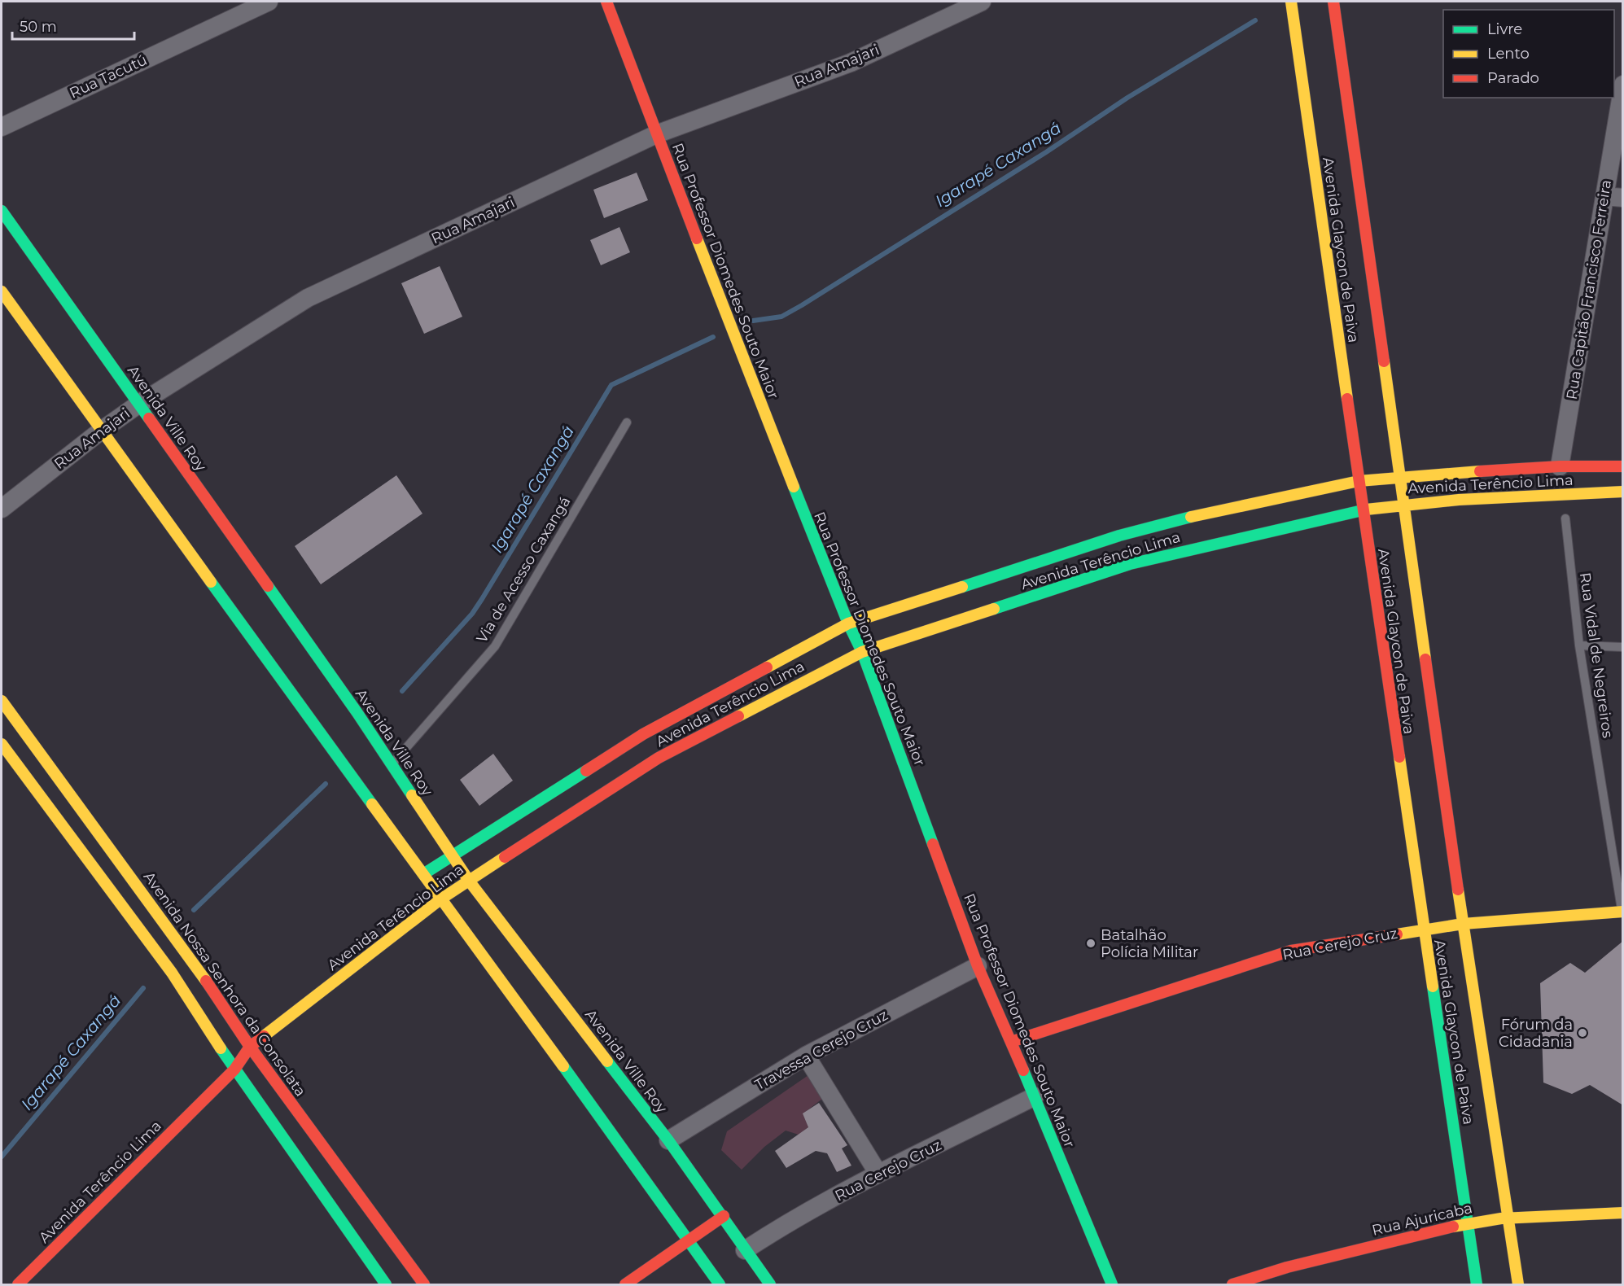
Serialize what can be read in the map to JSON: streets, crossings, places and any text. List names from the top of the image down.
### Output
{
  "streets": {
    "main road": [
      "Avenida Glaycon de Paiva",
      "Rua Professor Diomedes Souto Maior",
      "Avenida Ville Roy",
      "Avenida Terêncio Lima",
      "Rua Cerejo Cruz",
      "Avenida Nossa Senhora da Consolata",
      "Rua Ajuricaba"
    ],
    "street": [
      "Rua Amajari",
      "Rua Tacutú",
      "Rua Capitão Francisco Ferreira",
      "Travessa Cerejo Cruz"
    ],
    "lane": ["Via de Acesso Caxangá", "Rua Vidal de Negreiros"]
  },
  "crossings": [
    ["Rua Amajari", "Rua Professor Diomedes Souto Maior"],
    ["Rua Amajari", "Avenida Ville Roy"],
    ["Avenida Glaycon de Paiva", "Avenida Terêncio Lima"],
    ["Avenida Glaycon de Paiva", "Rua Cerejo Cruz"],
    ["Avenida Glaycon de Paiva", "Rua Ajuricaba"],
    ["Rua Professor Diomedes Souto Maior", "Avenida Terêncio Lima"],
    ["Rua Professor Diomedes Souto Maior", "Rua Cerejo Cruz"],
    ["Rua Professor Diomedes Souto Maior", "Travessa Cerejo Cruz"],
    ["Rua Capitão Francisco Ferreira", "Avenida Terêncio Lima"],
    ["Avenida Ville Roy", "Avenida Terêncio Lima"],
    ["Avenida Ville Roy", "Via de Acesso Caxangá"],
    ["Avenida Ville Roy", "Rua Cerejo Cruz"],
    ["Avenida Ville Roy", "Travessa Cerejo Cruz"],
    ["Avenida Terêncio Lima", "Avenida Nossa Senhora da Consolata"],
    ["Rua Vidal de Negreiros", "Rua Cerejo Cruz"]
  ],
  "water": ["Igarapé Caxangá"],
  "places": ["Batalhão Polícia Militar", "Fórum da Cidadania"],
  "legend": ["Livre", "Lento", "Parado"],
  "scale_bar": "50 m"
}
